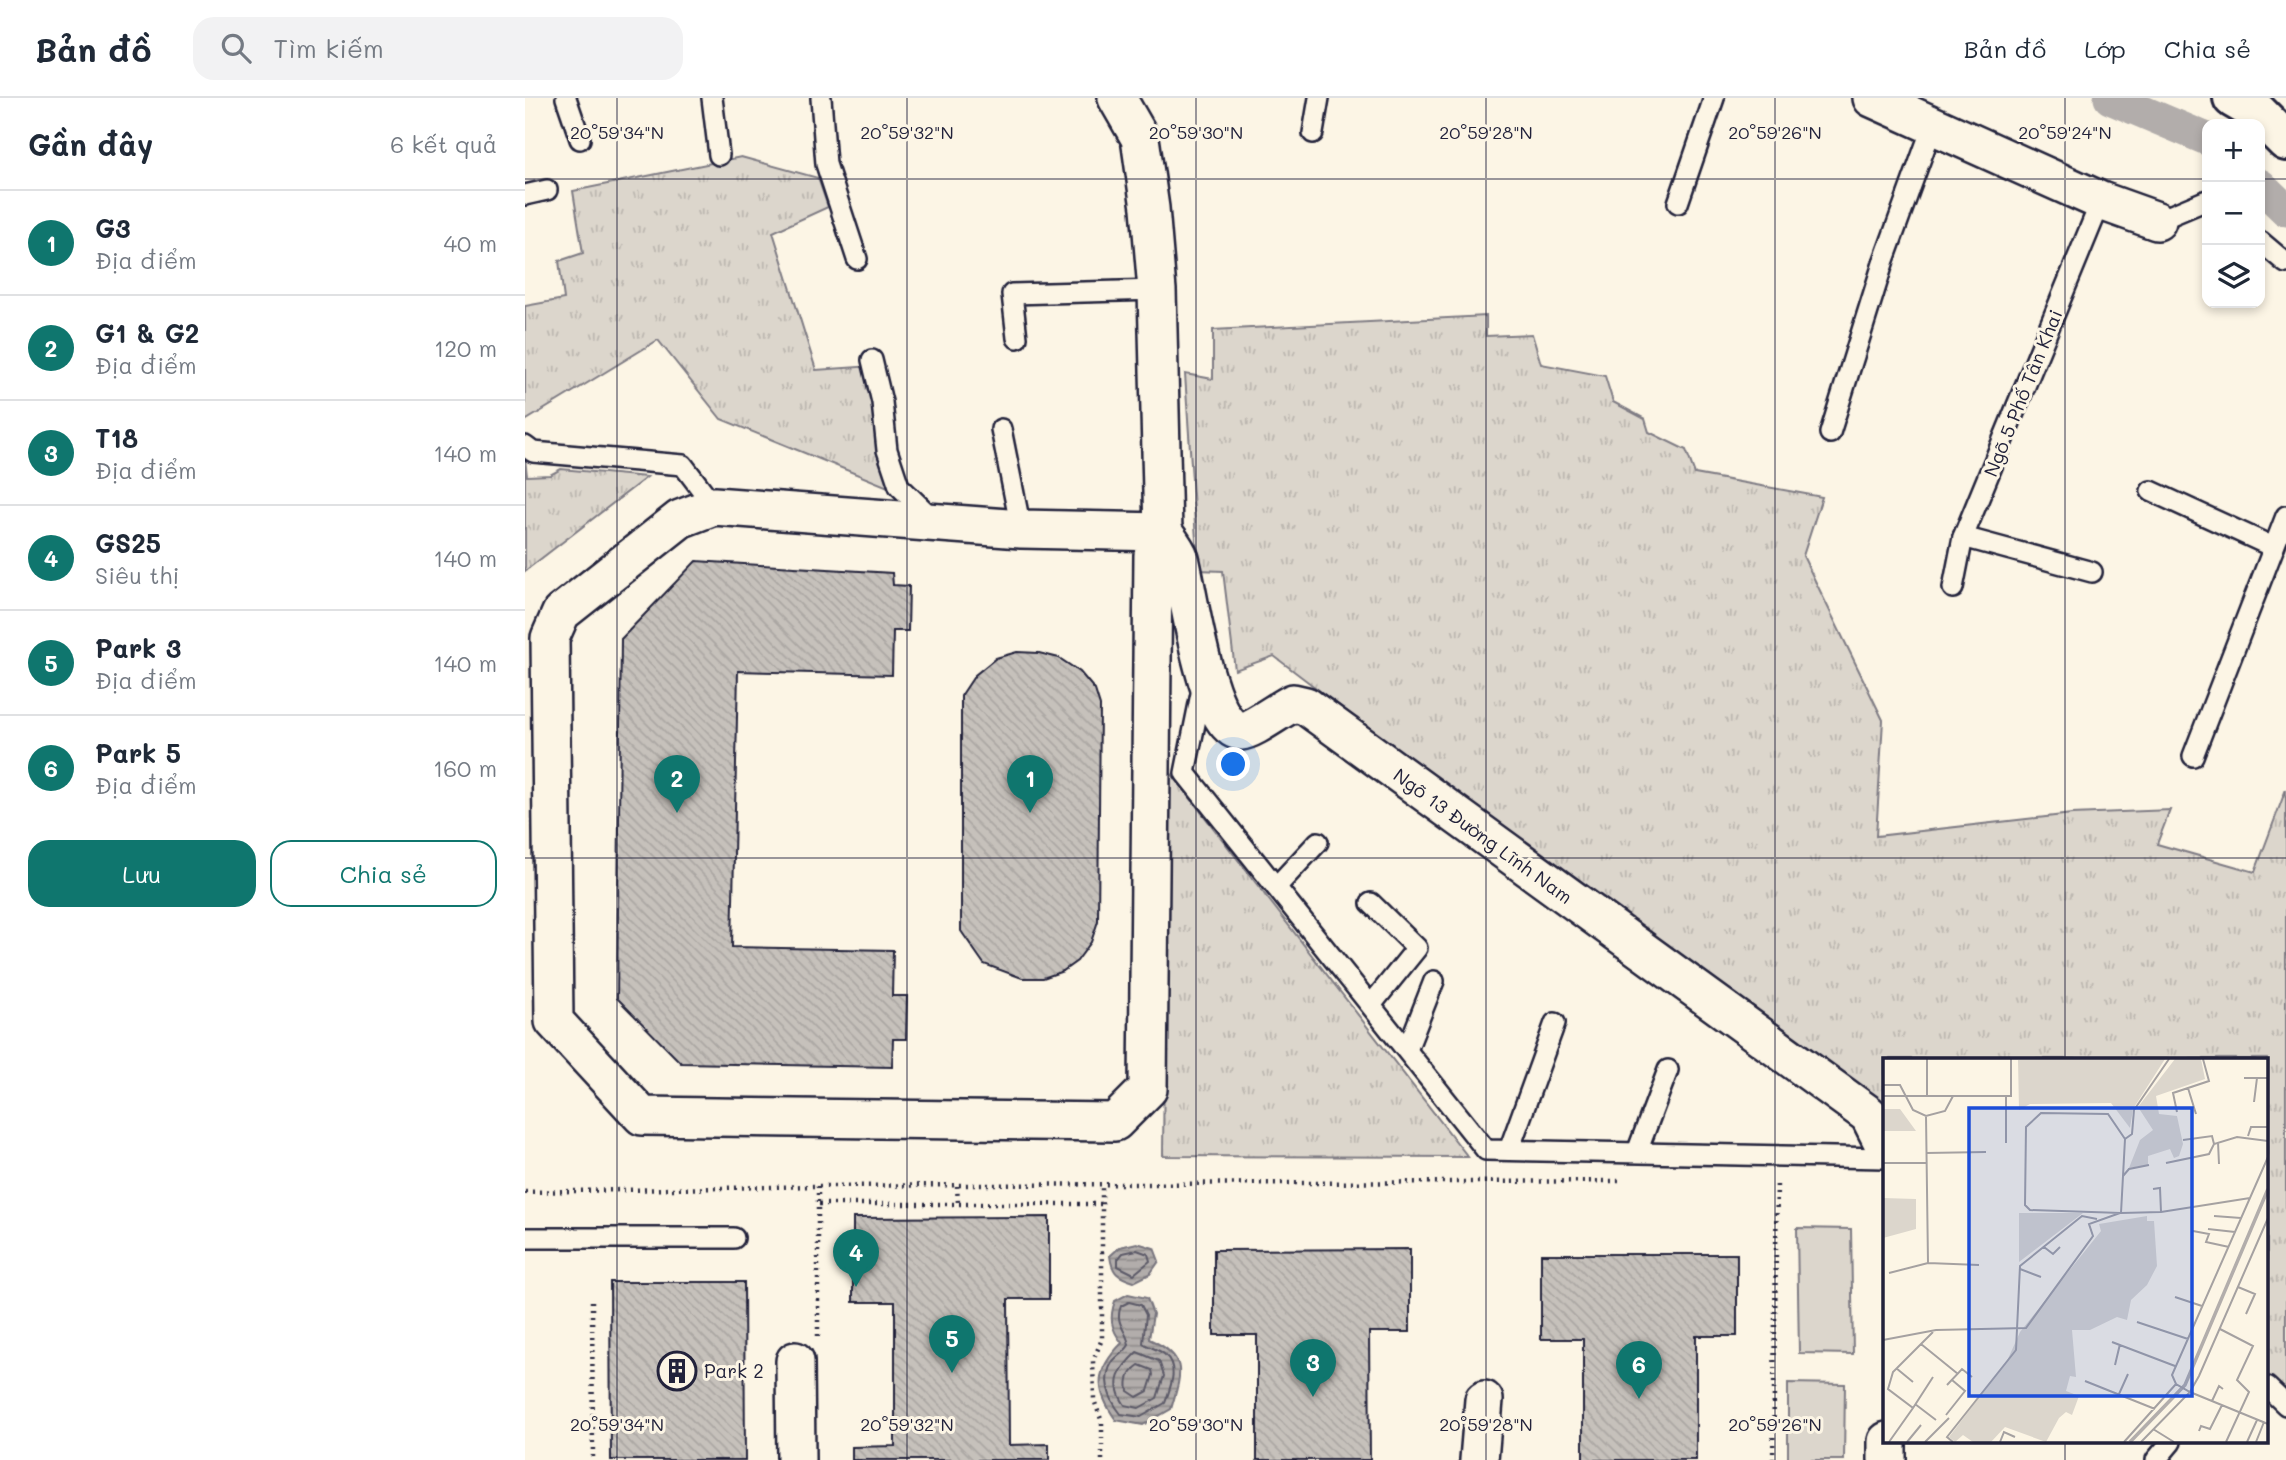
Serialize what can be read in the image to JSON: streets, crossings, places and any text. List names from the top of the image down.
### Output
{
  "streets": {
    "street": ["Ngõ 13 Đường Lĩnh Nam"],
    "lane": ["Ngõ 5 Phố Tân Khai"]
  },
  "places": {
    "building": ["Park 2"]
  },
  "page": {
    "header": "Bản đồ",
    "search": "Tìm kiếm",
    "nav": ["Bản đồ", "Lớp", "Chia sẻ"],
    "heading": ["Gần đây", "6 kết quả"],
    "map_buttons": ["+", "−"],
    "list": [
      {
        "mark": "1",
        "name": "G3",
        "note": "Địa điểm",
        "value": "40 m"
      },
      {
        "mark": "2",
        "name": "G1 & G2",
        "note": "Địa điểm",
        "value": "120 m"
      },
      {
        "mark": "3",
        "name": "T18",
        "note": "Địa điểm",
        "value": "140 m"
      },
      {
        "mark": "4",
        "name": "GS25",
        "note": "Siêu thị",
        "value": "140 m"
      },
      {
        "mark": "5",
        "name": "Park 3",
        "note": "Địa điểm",
        "value": "140 m"
      },
      {
        "mark": "6",
        "name": "Park 5",
        "note": "Địa điểm",
        "value": "160 m"
      }
    ],
    "pins": [
      "1",
      "2",
      "4",
      "5",
      "3",
      "6"
    ],
    "buttons": ["Lưu", "Chia sẻ"]
  },
  "coordinates": [
    "20°59'34\"N",
    "20°59'32\"N",
    "20°59'30\"N",
    "20°59'28\"N",
    "20°59'26\"N",
    "20°59'24\"N"
  ]
}
